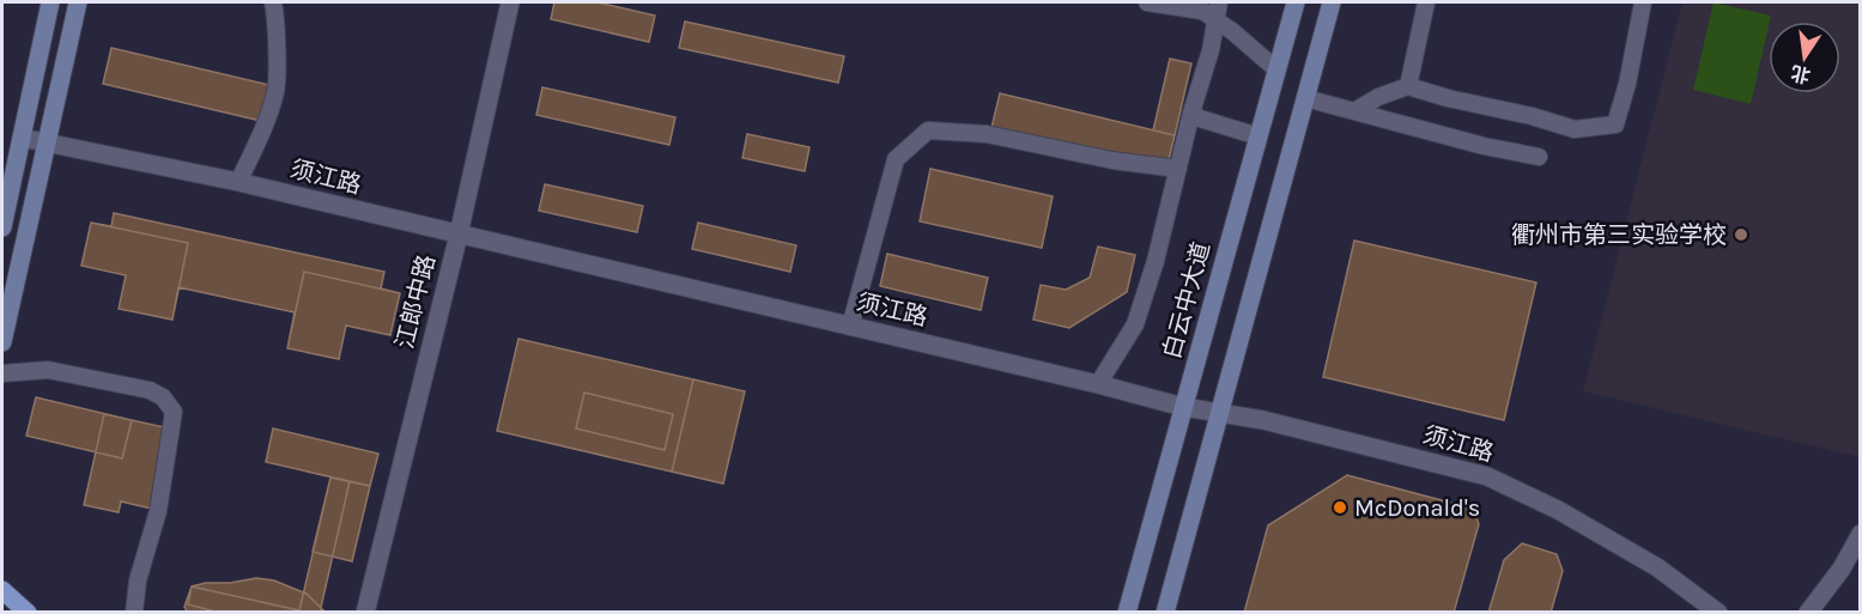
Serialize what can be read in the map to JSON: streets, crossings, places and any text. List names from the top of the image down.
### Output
{
  "streets": {
    "main road": ["白云中大道"],
    "street": ["须江路", "江郎中路"]
  },
  "crossings": [
    ["须江路", "白云中大道"],
    ["须江路", "江郎中路"]
  ],
  "places": ["衢州市第三实验学校", "McDonald's"],
  "north": "bottom"
}
